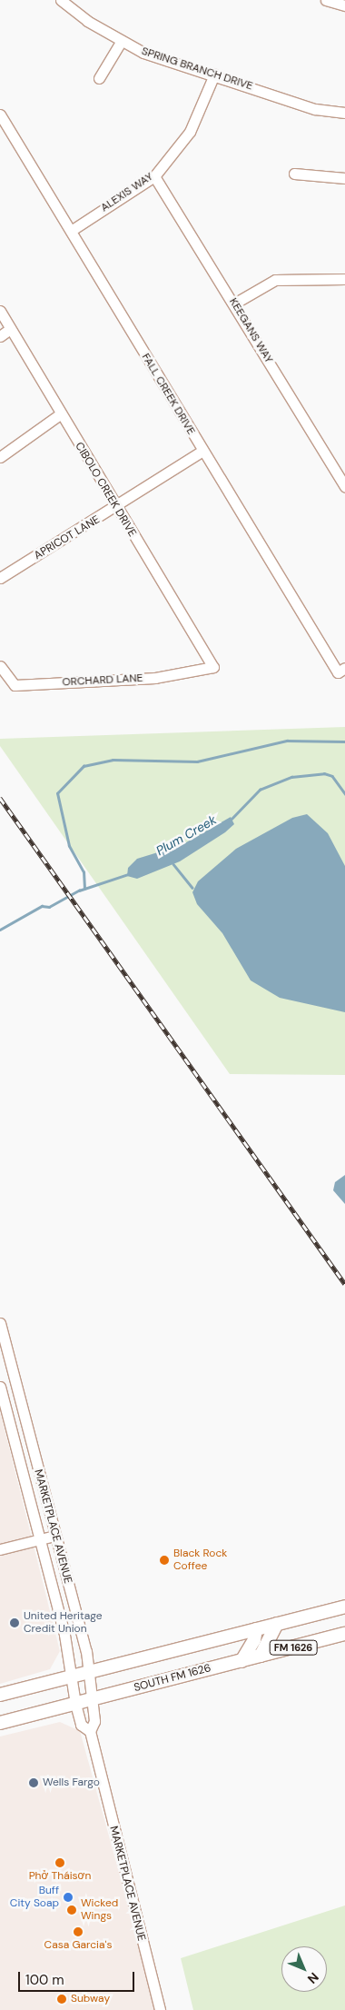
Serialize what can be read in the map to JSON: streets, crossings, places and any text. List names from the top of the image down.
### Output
{
  "streets": {
    "main road": ["FM 1626", "SOUTH FM 1626"],
    "street": [
      "SPRING BRANCH DRIVE",
      "ALEXIS WAY",
      "KEEGANS WAY",
      "FALL CREEK DRIVE",
      "CIBOLO CREEK DRIVE",
      "APRICOT LANE",
      "ORCHARD LANE",
      "MARKETPLACE AVENUE"
    ]
  },
  "crossings": [
    ["SPRING BRANCH DRIVE", "ALEXIS WAY"],
    ["ALEXIS WAY", "KEEGANS WAY"],
    ["ALEXIS WAY", "FALL CREEK DRIVE"],
    ["FALL CREEK DRIVE", "APRICOT LANE"],
    ["CIBOLO CREEK DRIVE", "APRICOT LANE"],
    ["CIBOLO CREEK DRIVE", "ORCHARD LANE"],
    ["MARKETPLACE AVENUE", "FM 1626"],
    ["MARKETPLACE AVENUE", "SOUTH FM 1626"]
  ],
  "water": ["Plum Creek"],
  "places": [
    "Black Rock Coffee",
    "United Heritage Credit Union",
    "Wells Fargo",
    "Phở Tháisơn",
    "Buff City Soap",
    "Wicked Wings",
    "Casa Garcia's",
    "Subway"
  ],
  "scale_bar": "100 m",
  "north": "bottom right"
}
